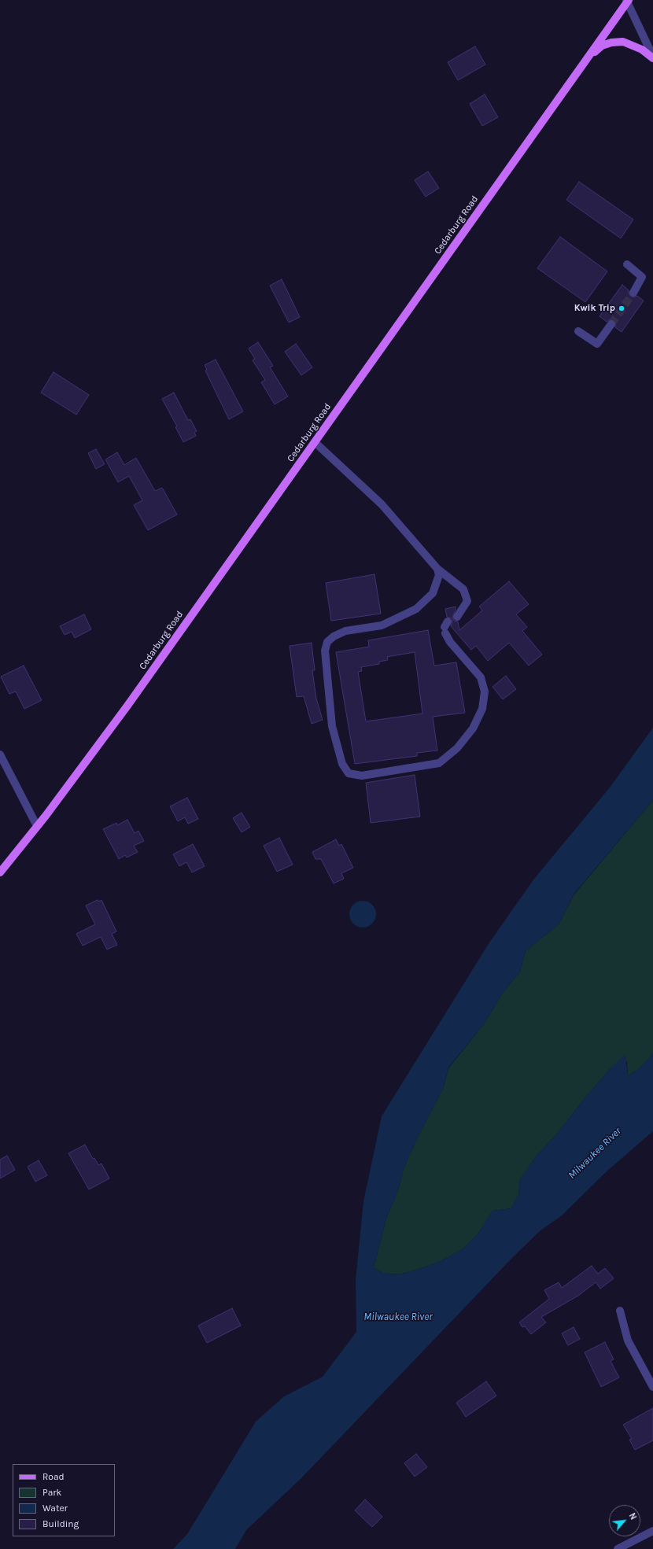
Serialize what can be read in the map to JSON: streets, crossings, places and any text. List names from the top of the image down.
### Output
{
  "streets": {
    "main road": ["Cedarburg Road"]
  },
  "water": ["Milwaukee River"],
  "places": ["Kwik Trip"],
  "legend": [
    "Road",
    "Park",
    "Water",
    "Building"
  ],
  "north": "top right"
}
